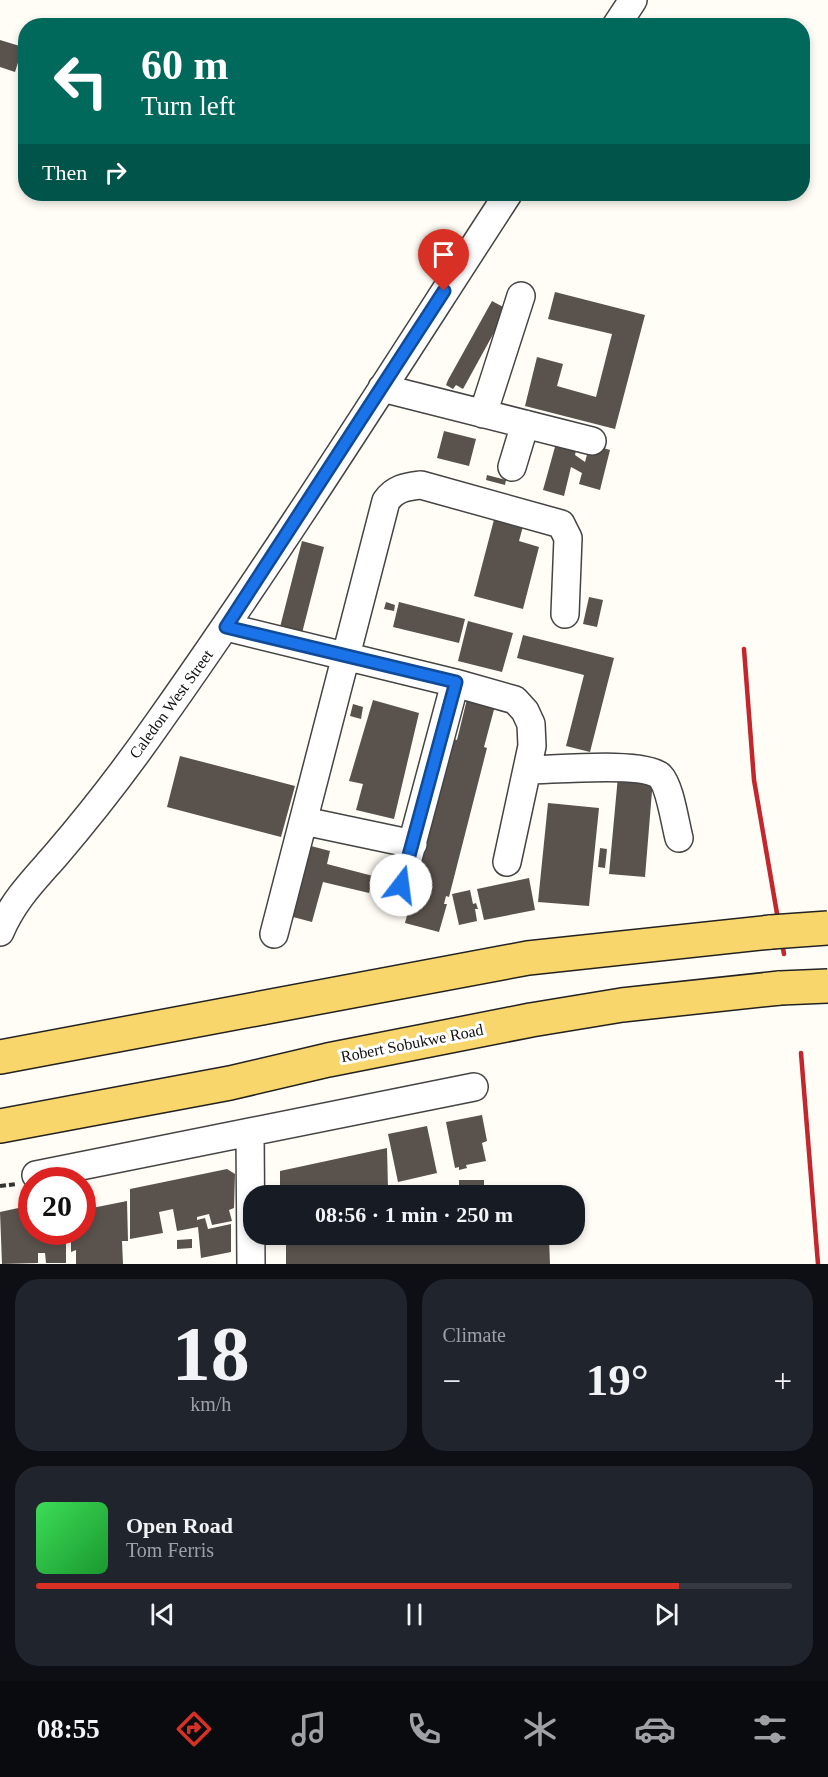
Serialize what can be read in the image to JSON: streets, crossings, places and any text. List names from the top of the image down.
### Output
{
  "streets": {
    "main road": ["Robert Sobukwe Road"],
    "street": ["Caledon West Street"]
  },
  "page": {
    "turn": ["60 m", "Turn left"],
    "then": "Then",
    "limit": "20",
    "trip": "08:56 · 1 min · 250 m",
    "tile": [
      ["18", "km/h"],
      "Climate"
    ],
    "heat": ["−", "19°", "+"],
    "song": ["Open Road", "Tom Ferris"],
    "tabs": "08:55"
  }
}
